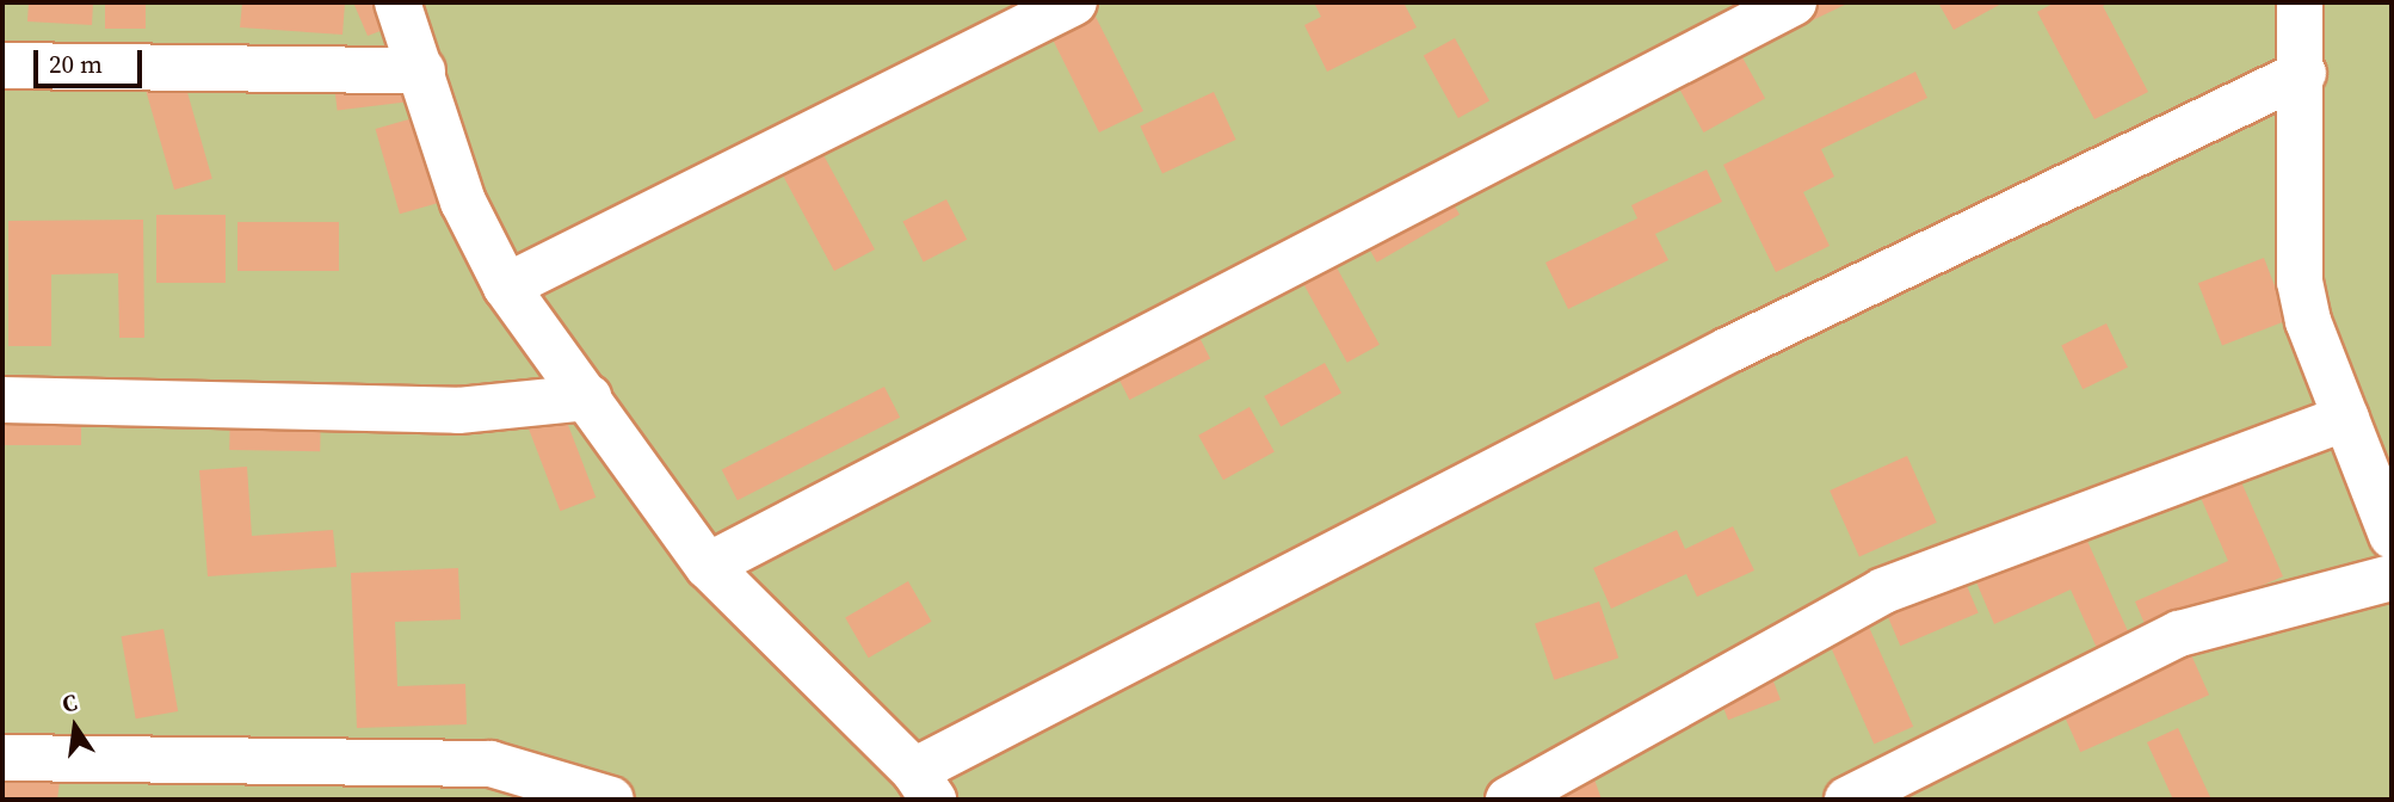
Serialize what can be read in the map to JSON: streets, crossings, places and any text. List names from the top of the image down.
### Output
{
  "scale_bar": "20 m",
  "north": "top"
}
